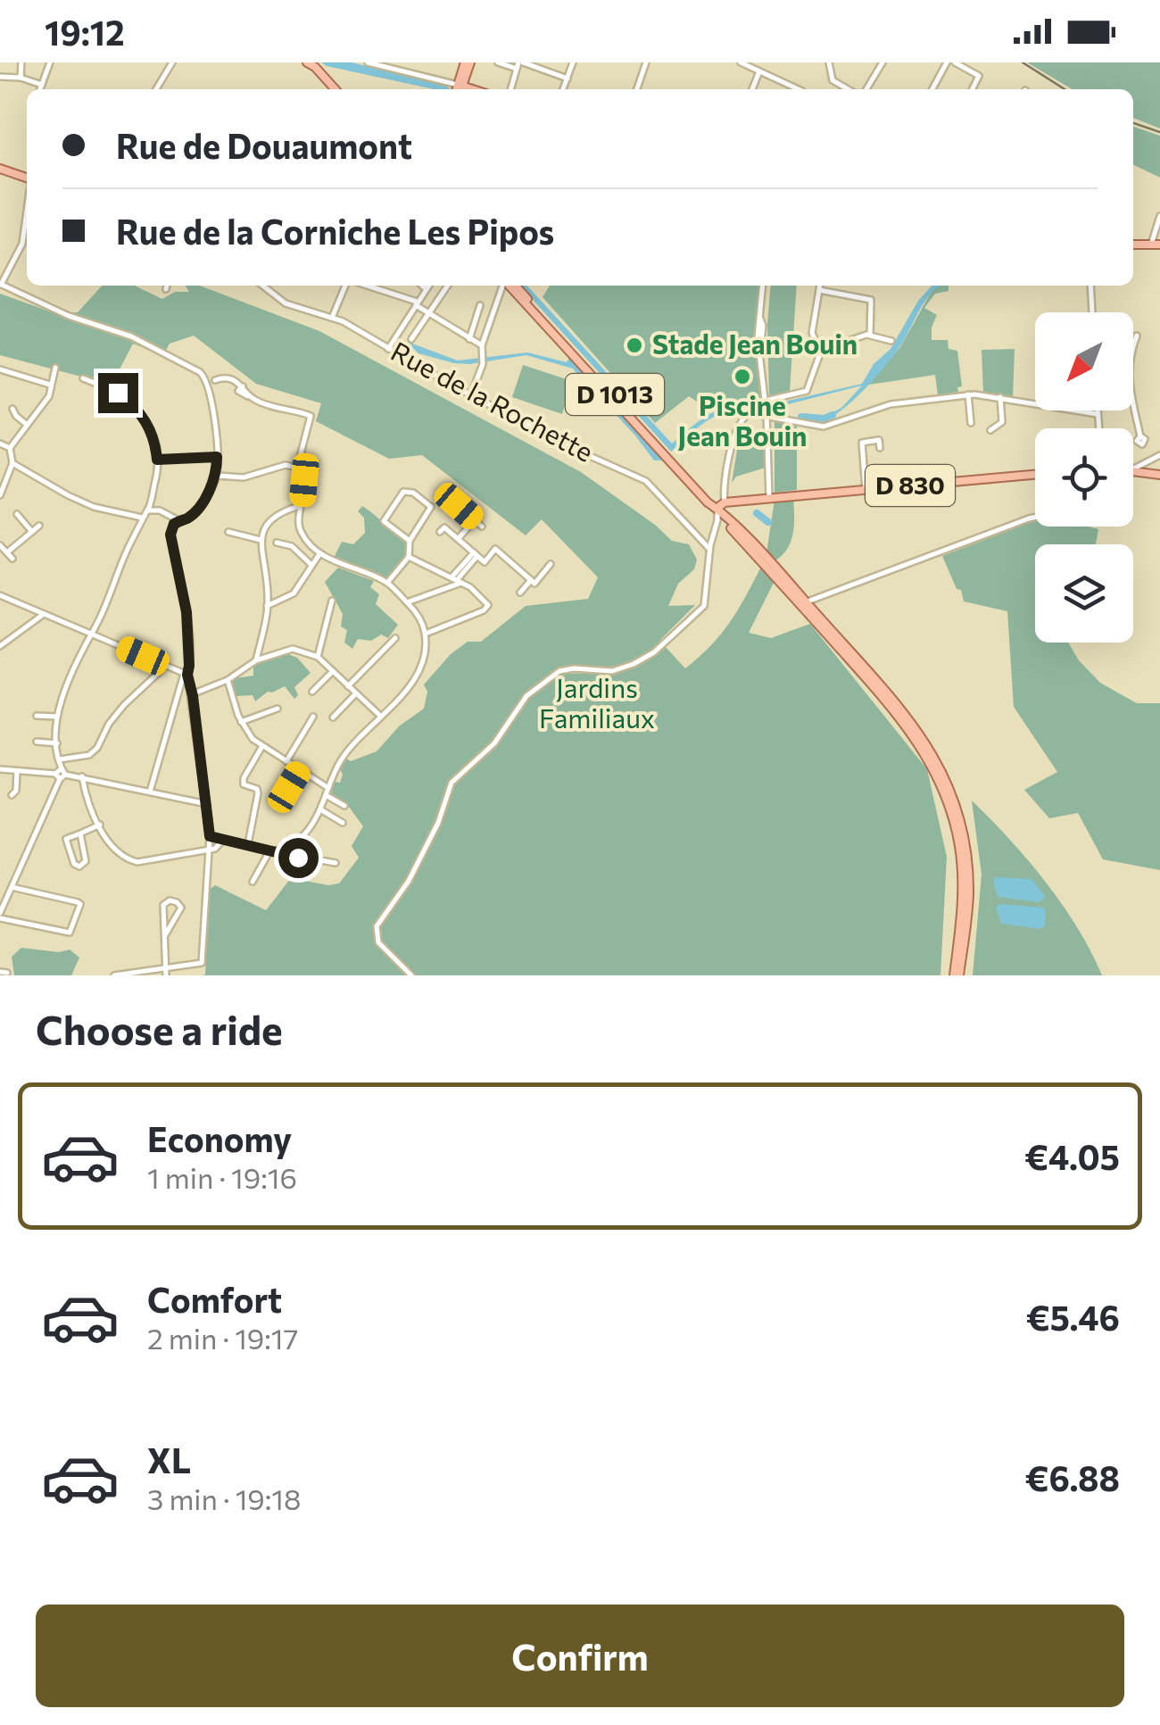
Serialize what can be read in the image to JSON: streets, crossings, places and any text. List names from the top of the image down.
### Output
{
  "streets": {
    "main road": ["D 1013", "D 830"],
    "street": ["Rue de la Rochette"]
  },
  "parks": ["Jardins Familiaux"],
  "places": ["Stade Jean Bouin", "Piscine Jean Bouin"],
  "north": "bottom left",
  "page": {
    "status": "19:12",
    "banner": ["Rue de Douaumont", "Rue de la Corniche Les Pipos"],
    "heading": "Choose a ride",
    "list": [
      {
        "name": "Economy",
        "note": "1 min · 19:16",
        "value": "€4.05"
      },
      {
        "name": "Comfort",
        "note": "2 min · 19:17",
        "value": "€5.46"
      },
      {
        "name": "XL",
        "note": "3 min · 19:18",
        "value": "€6.88"
      }
    ],
    "buttons": "Confirm"
  }
}
